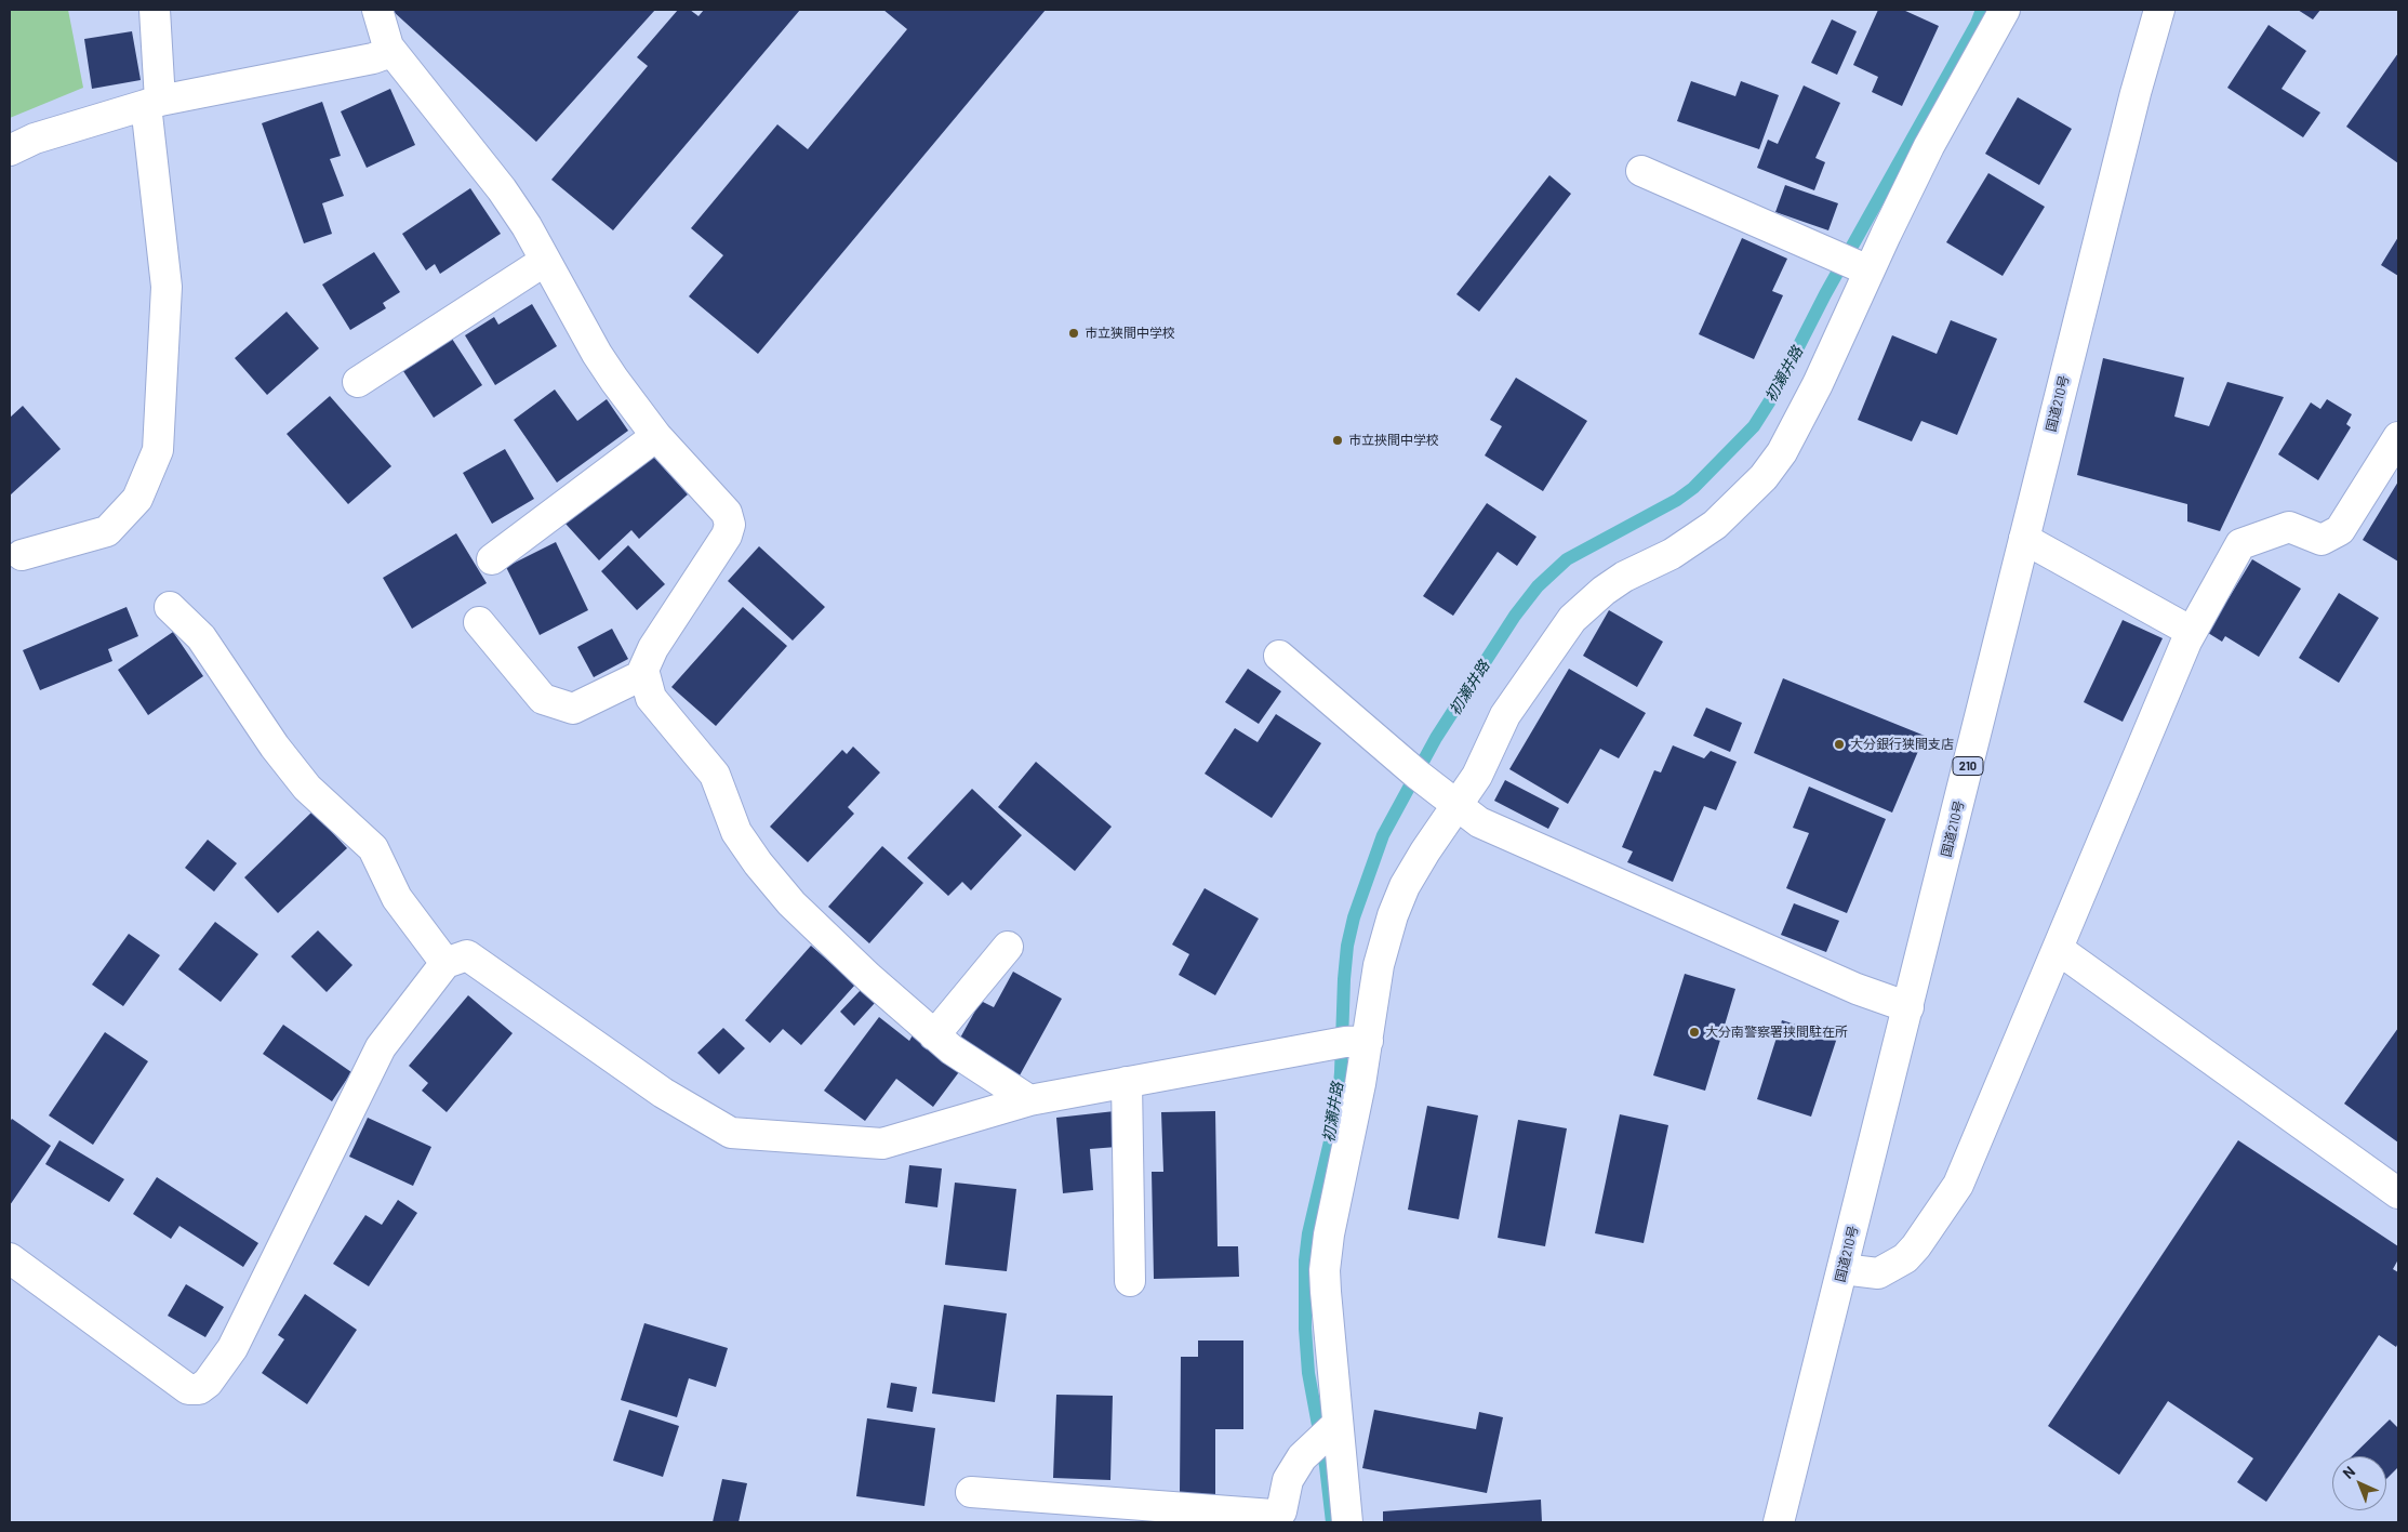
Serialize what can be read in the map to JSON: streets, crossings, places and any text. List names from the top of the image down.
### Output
{
  "streets": {
    "main road": ["国道210号", "210"]
  },
  "water": ["初瀬井路"],
  "places": [
    "市立狭間中学校",
    "市立挾間中学校",
    "大分銀行狭間支店",
    "大分南警察署挟間駐在所"
  ],
  "north": "top left"
}
